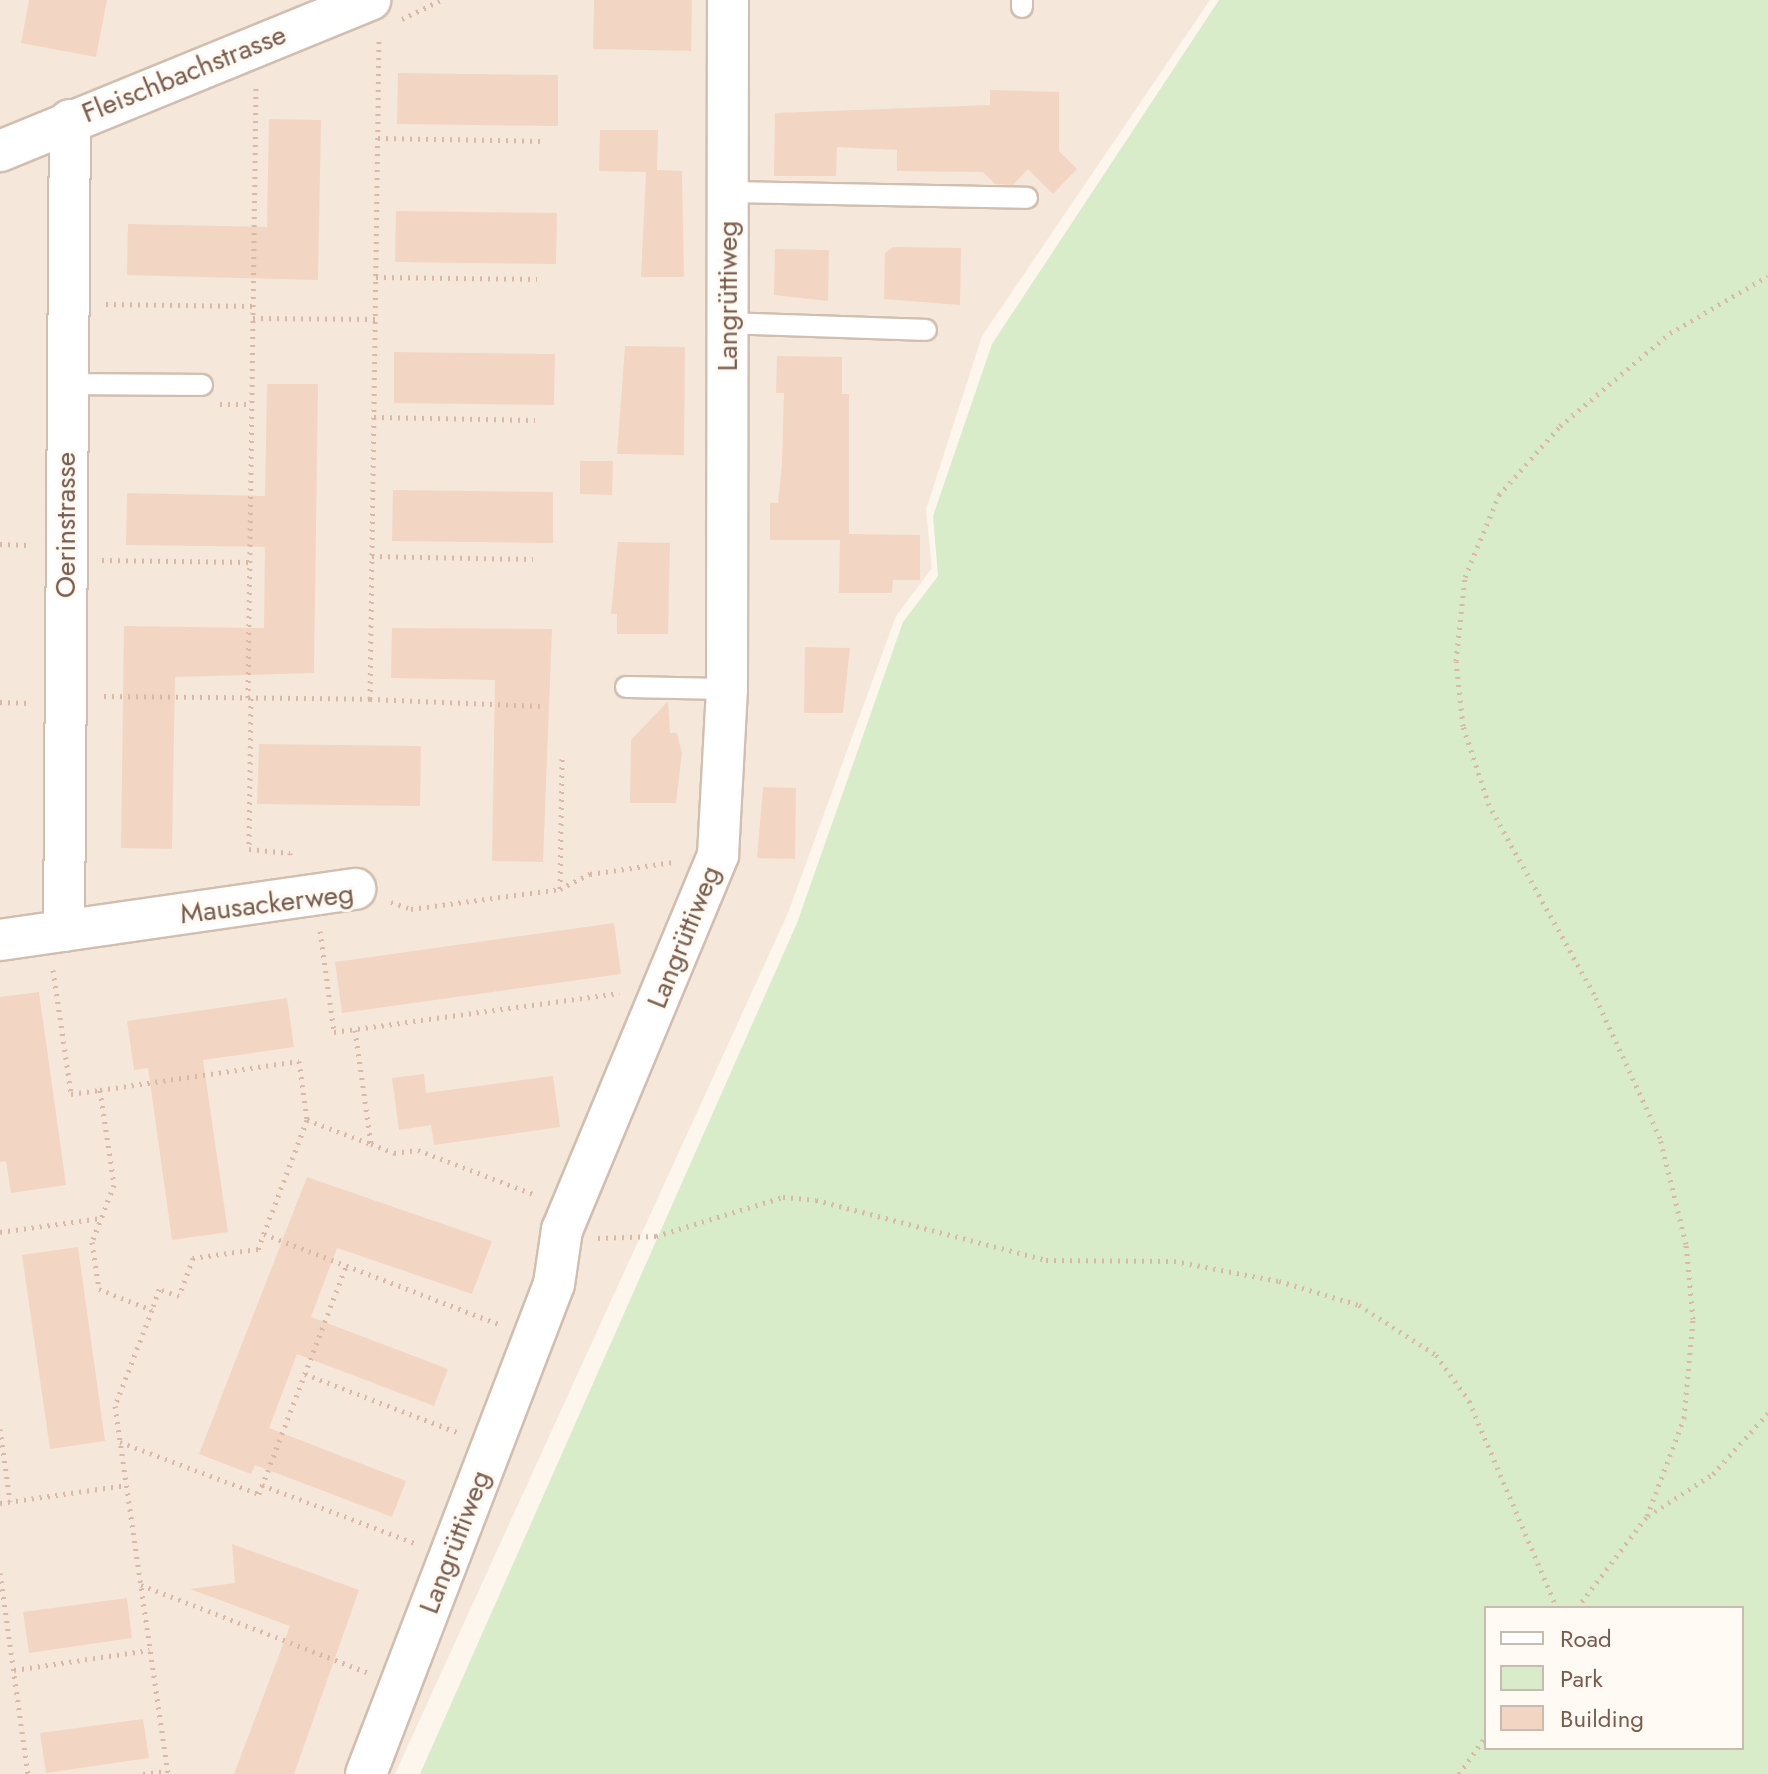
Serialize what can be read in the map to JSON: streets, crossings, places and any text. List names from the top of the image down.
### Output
{
  "streets": {
    "street": [
      "Fleischbachstrasse",
      "Langrüttiweg",
      "Oerinstrasse",
      "Mausackerweg"
    ]
  },
  "crossings": [
    ["Fleischbachstrasse", "Oerinstrasse"],
    ["Langrüttiweg", "Mausackerweg"],
    ["Oerinstrasse", "Mausackerweg"]
  ],
  "legend": ["Road", "Park", "Building"]
}
